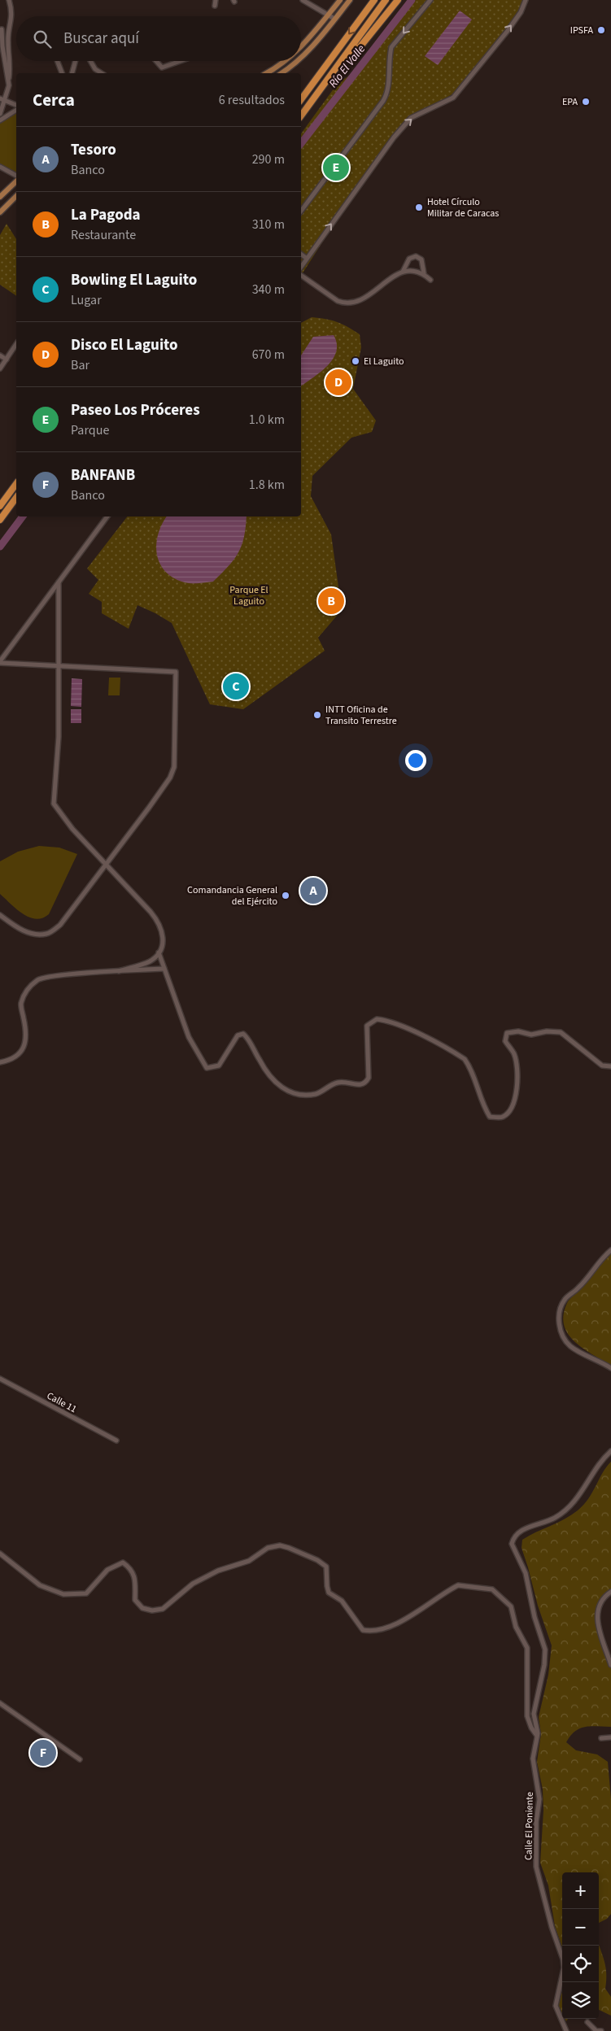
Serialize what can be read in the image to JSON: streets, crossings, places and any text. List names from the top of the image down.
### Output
{
  "streets": {
    "street": ["Calle 11", "Calle El Poniente"]
  },
  "water": ["Río El Valle"],
  "parks": ["Parque El Laguito"],
  "places": [
    "IPSFA",
    "EPA",
    "Hotel Círculo Militar de Caracas",
    "El Laguito",
    "INTT Oficina de Transito Terrestre",
    "Comandancia General del Ejército"
  ],
  "page": {
    "search": "Buscar aquí",
    "heading": ["Cerca", "6 resultados"],
    "list": [
      {
        "mark": "A",
        "name": "Tesoro",
        "note": "Banco",
        "value": "290 m"
      },
      {
        "mark": "B",
        "name": "La Pagoda",
        "note": "Restaurante",
        "value": "310 m"
      },
      {
        "mark": "C",
        "name": "Bowling El Laguito",
        "note": "Lugar",
        "value": "340 m"
      },
      {
        "mark": "D",
        "name": "Disco El Laguito",
        "note": "Bar",
        "value": "670 m"
      },
      {
        "mark": "E",
        "name": "Paseo Los Próceres",
        "note": "Parque",
        "value": "1.0 km"
      },
      {
        "mark": "F",
        "name": "BANFANB",
        "note": "Banco",
        "value": "1.8 km"
      }
    ],
    "pins": [
      "E",
      "D",
      "B",
      "C",
      "A",
      "F"
    ],
    "map_buttons": ["+", "−"]
  }
}
